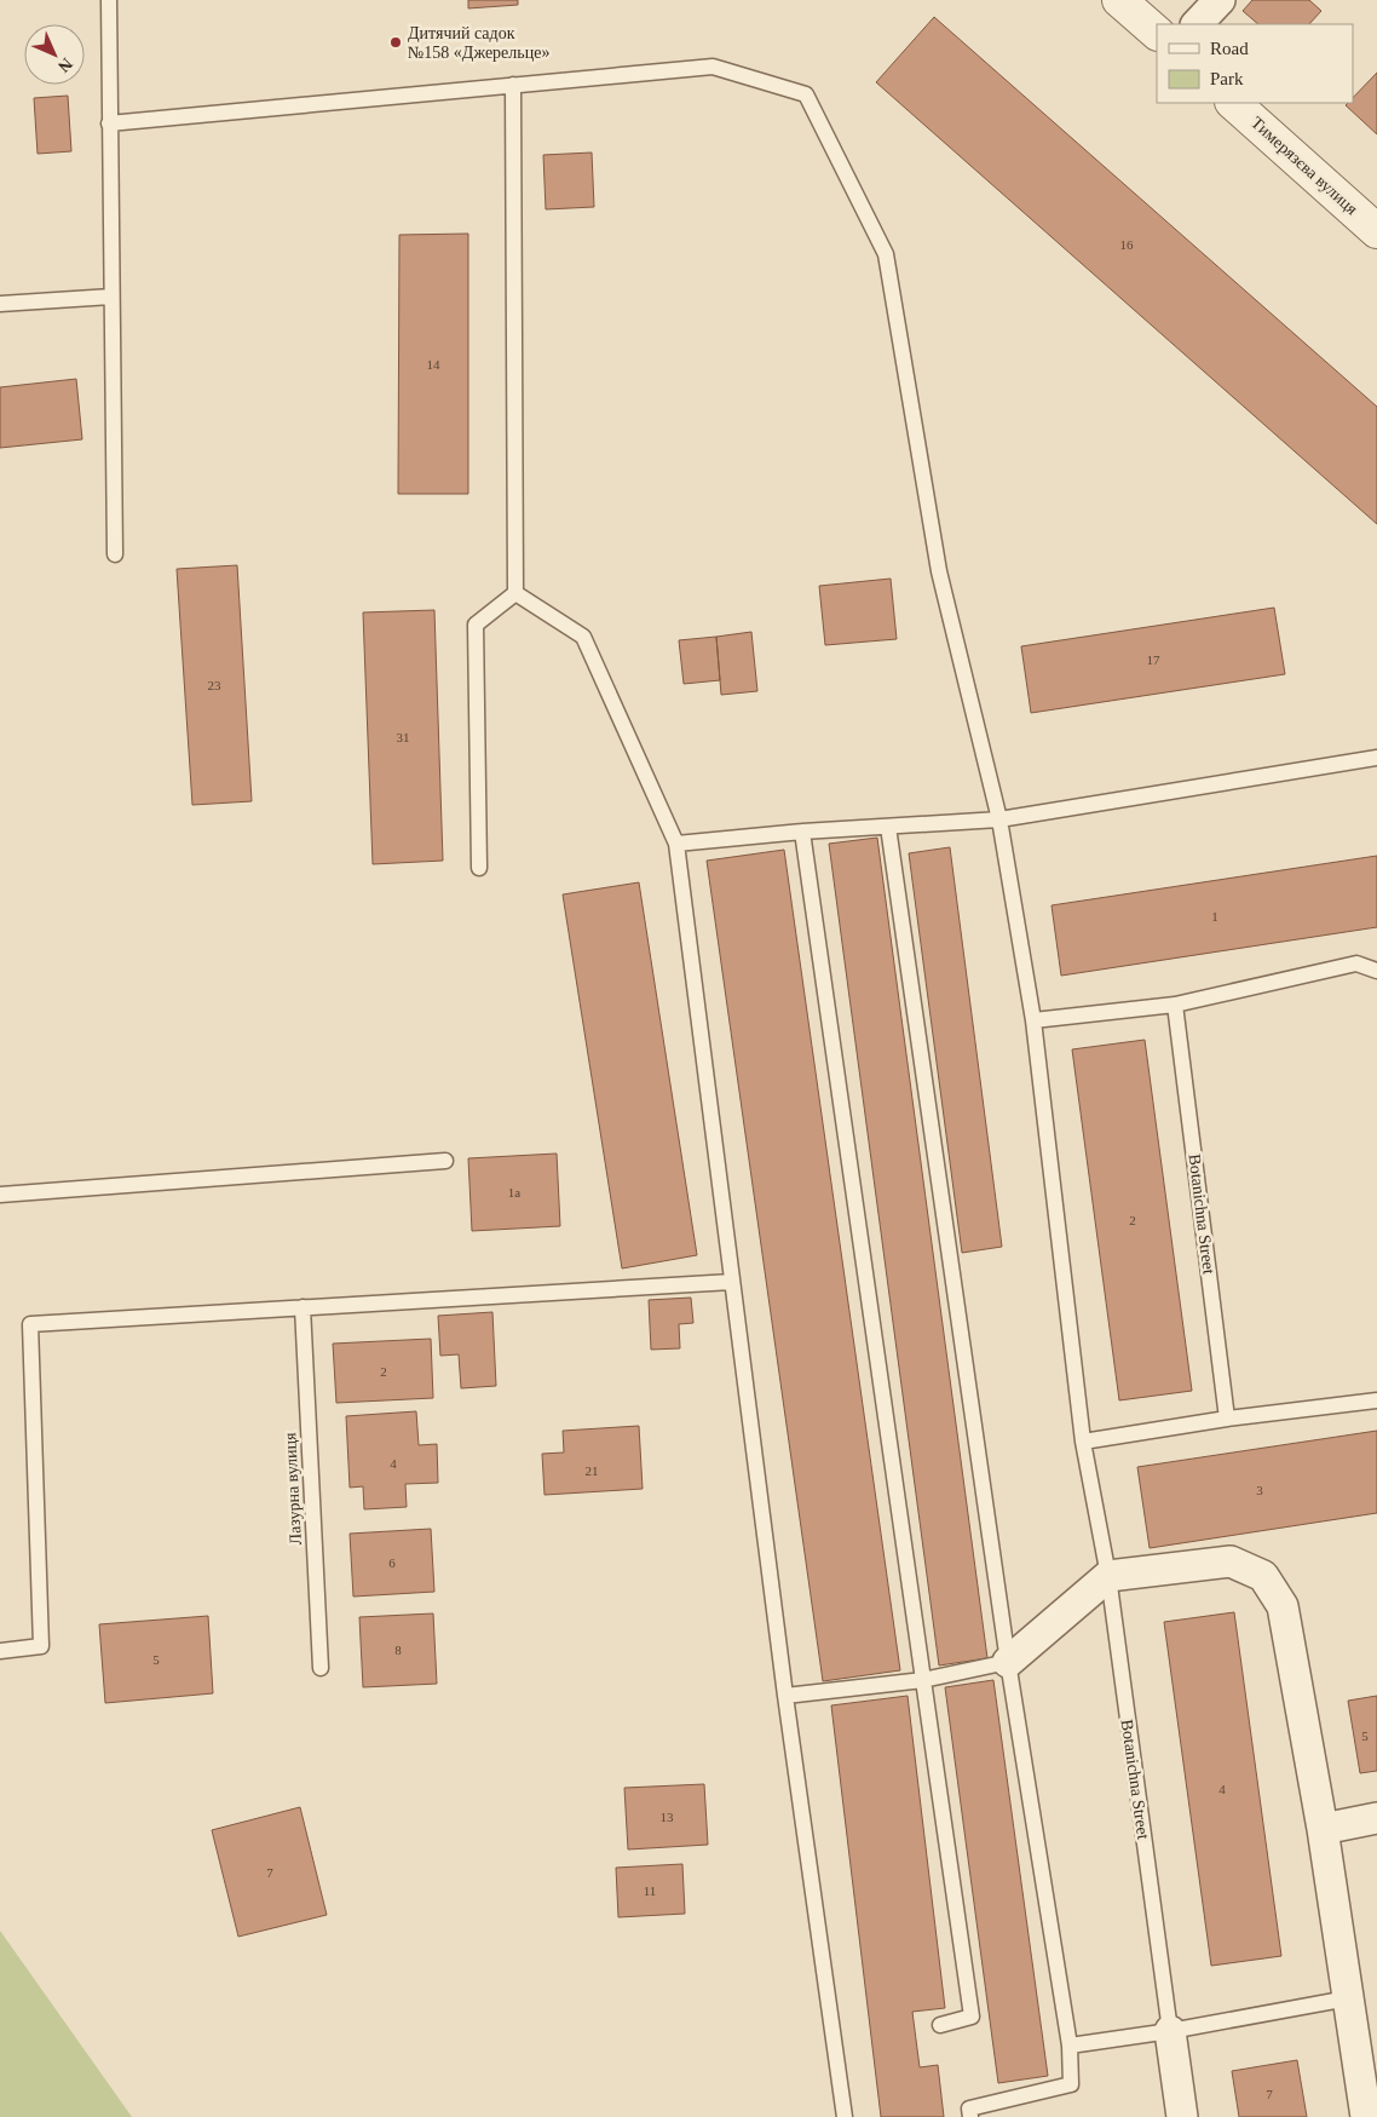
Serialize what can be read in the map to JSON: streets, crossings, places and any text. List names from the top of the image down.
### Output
{
  "streets": {
    "street": ["Тимерязєва вулиця", "Botanichna Street"],
    "lane": ["Лазурна вулиця"]
  },
  "places": ["Дитячий садок №158 «Джерельце»"],
  "house_numbers": [
    "16",
    "14",
    "17",
    "23",
    "31",
    "1",
    "1а",
    "2",
    "2",
    "4",
    "21",
    "3",
    "6",
    "8",
    "5",
    "5",
    "4",
    "13",
    "7",
    "11",
    "7"
  ],
  "legend": ["Road", "Park"],
  "north": "bottom right"
}
